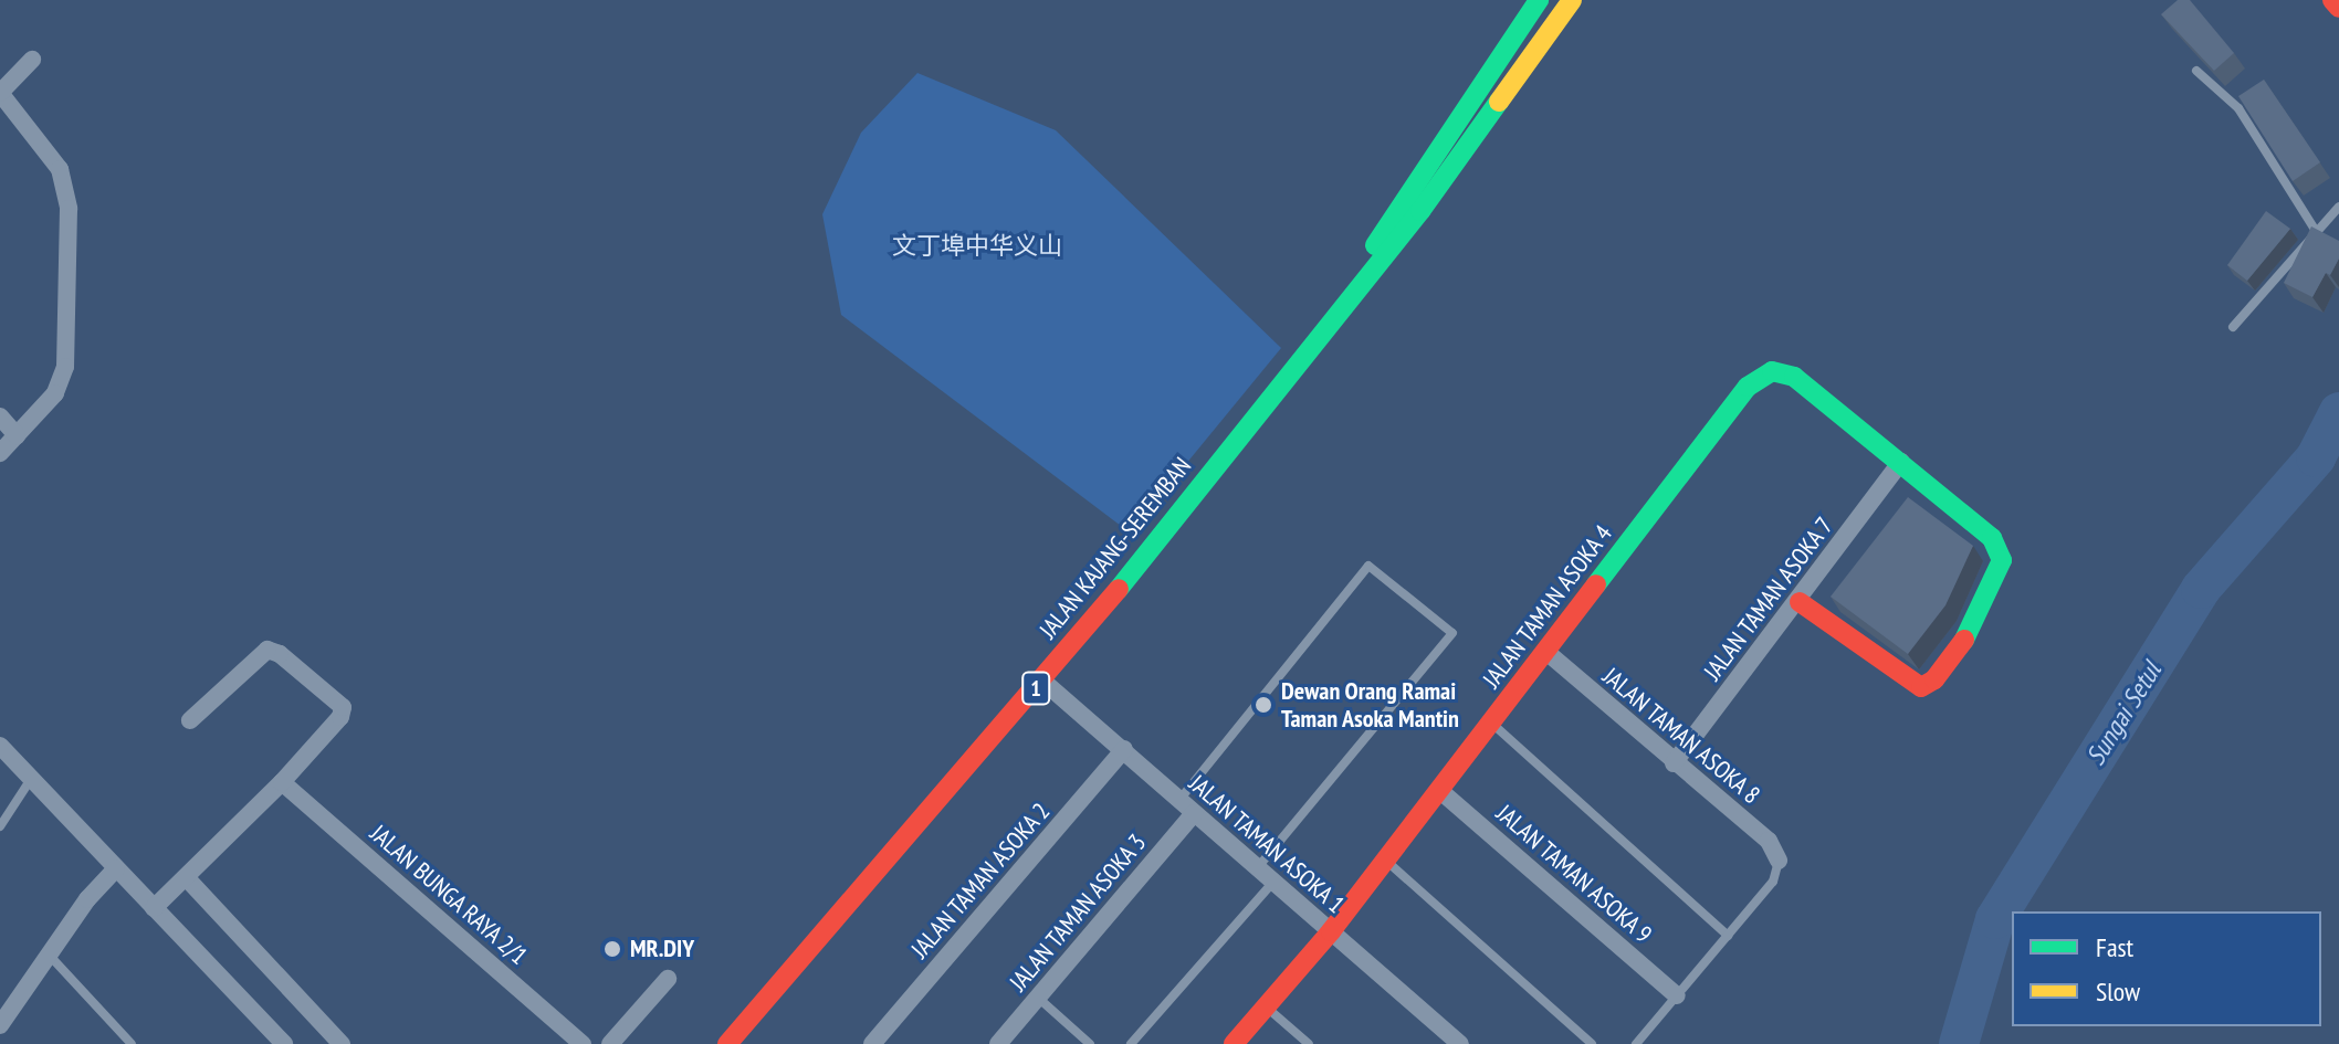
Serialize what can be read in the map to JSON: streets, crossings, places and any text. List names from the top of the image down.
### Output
{
  "streets": {
    "main road": ["JALAN KAJANG-SEREMBAN", "JALAN TAMAN ASOKA 4", "1"],
    "street": [
      "JALAN TAMAN ASOKA 7",
      "JALAN TAMAN ASOKA 8",
      "JALAN TAMAN ASOKA 1",
      "JALAN TAMAN ASOKA 9",
      "JALAN TAMAN ASOKA 2",
      "JALAN BUNGA RAYA 2/1",
      "JALAN TAMAN ASOKA 3"
    ]
  },
  "crossings": [
    ["JALAN KAJANG-SEREMBAN", "JALAN TAMAN ASOKA 1"],
    ["JALAN TAMAN ASOKA 7", "JALAN TAMAN ASOKA 4"],
    ["JALAN TAMAN ASOKA 7", "JALAN TAMAN ASOKA 8"],
    ["JALAN TAMAN ASOKA 4", "JALAN TAMAN ASOKA 8"],
    ["JALAN TAMAN ASOKA 4", "JALAN TAMAN ASOKA 1"],
    ["JALAN TAMAN ASOKA 4", "JALAN TAMAN ASOKA 9"],
    ["JALAN TAMAN ASOKA 1", "JALAN TAMAN ASOKA 2"],
    ["JALAN TAMAN ASOKA 1", "JALAN TAMAN ASOKA 3"]
  ],
  "water": ["Sungai Setul"],
  "parks": ["文丁埠中华义山"],
  "places": ["Dewan Orang Ramai Taman Asoka Mantin", "MR.DIY"],
  "legend": ["Fast", "Slow"]
}
